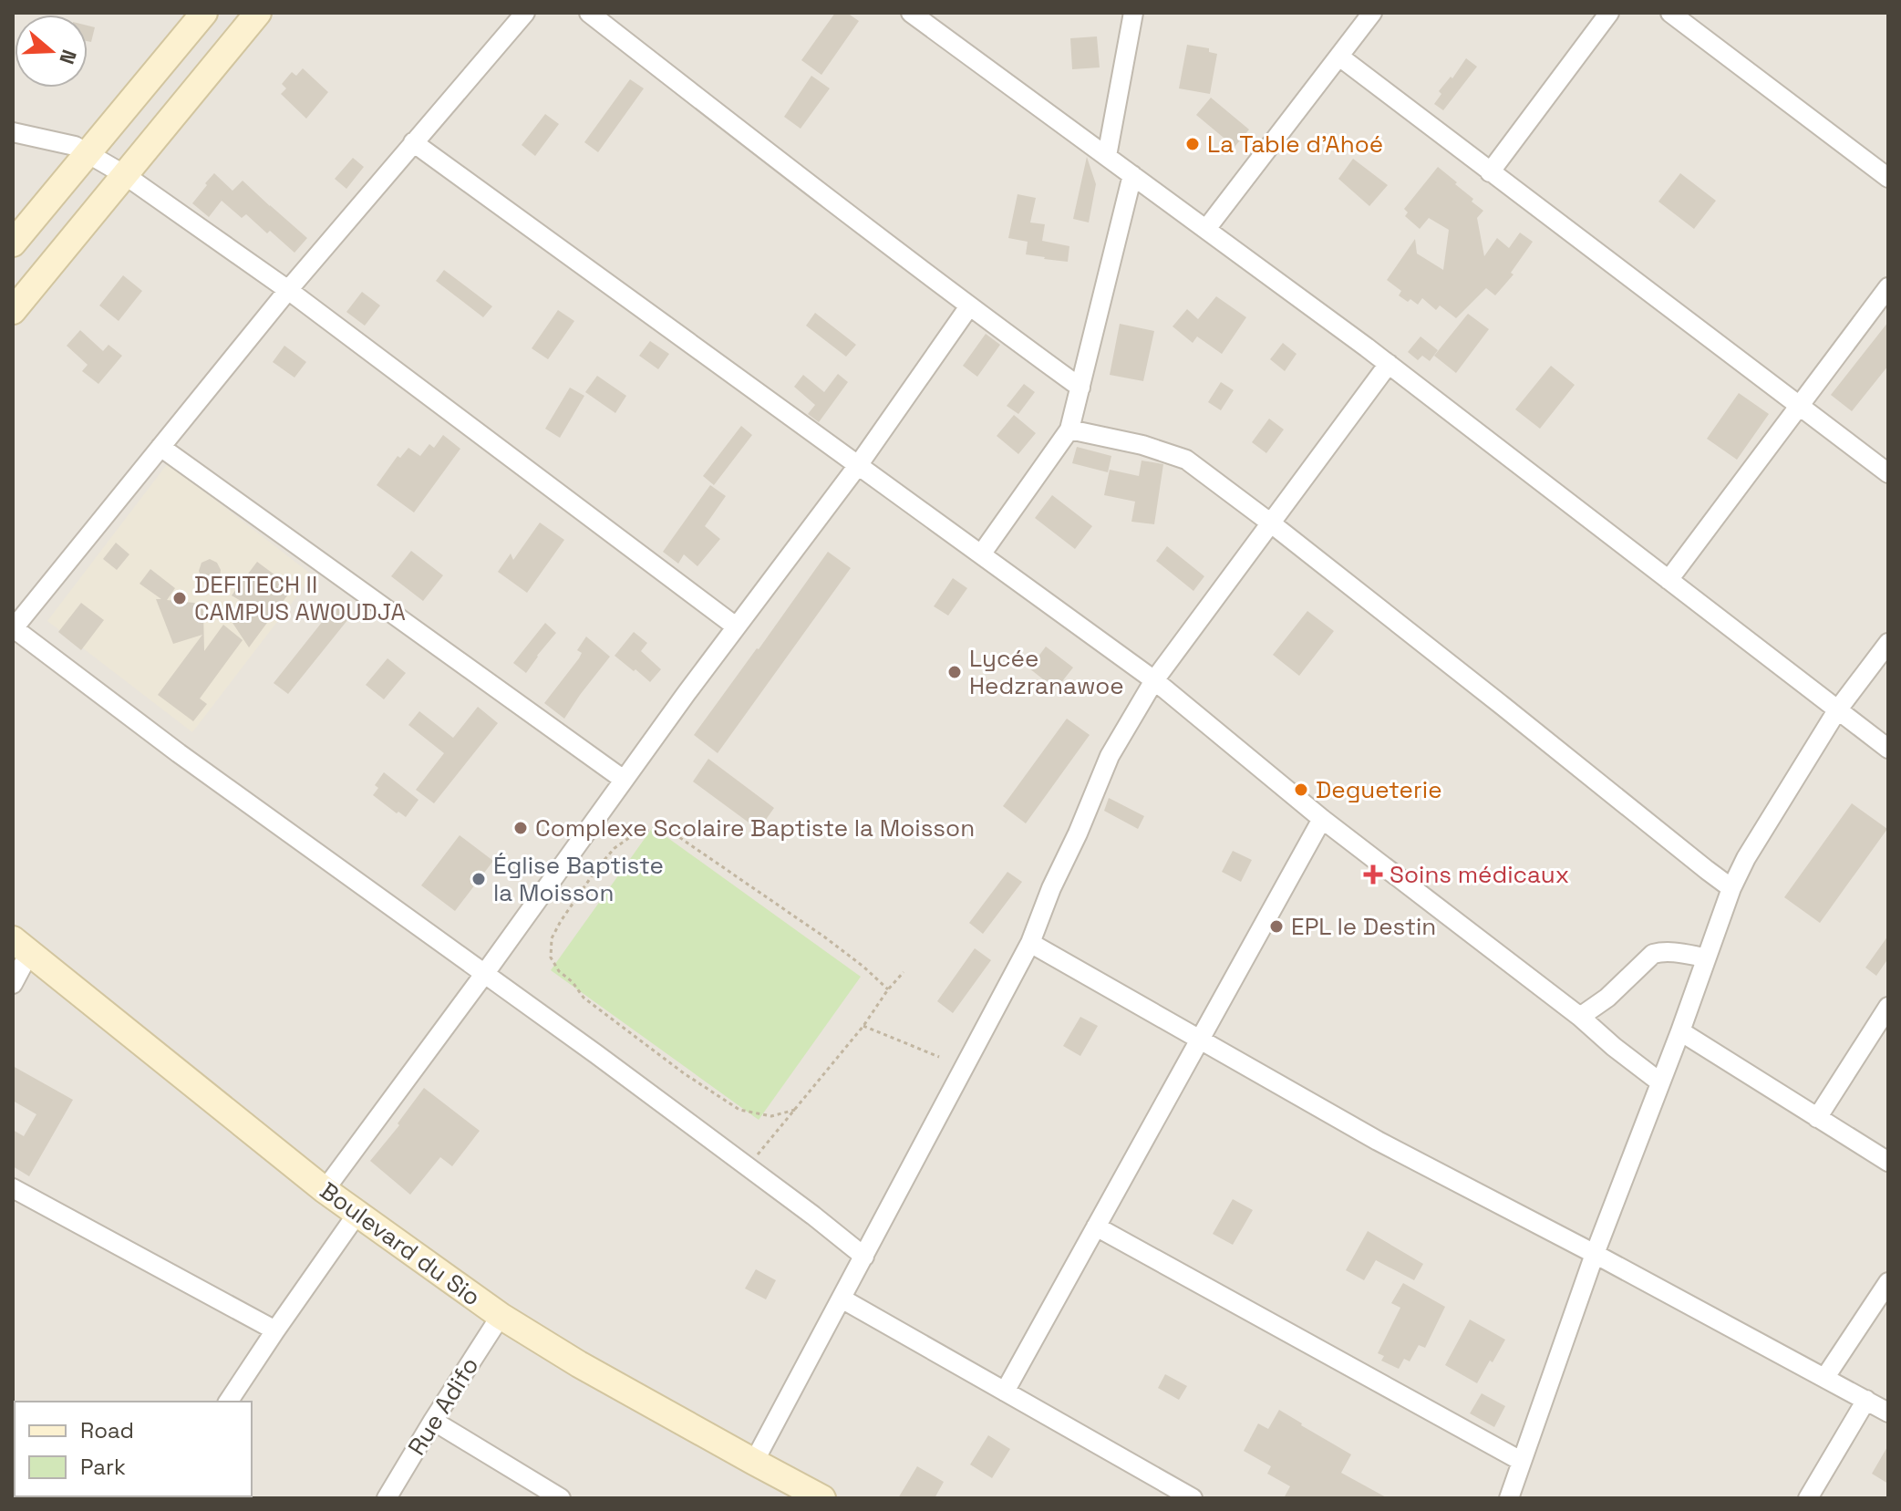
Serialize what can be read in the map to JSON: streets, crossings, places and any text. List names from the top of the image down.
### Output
{
  "streets": {
    "street": ["Boulevard du Sio", "Rue Adifo"]
  },
  "crossings": [
    ["Boulevard du Sio", "Rue Adifo"]
  ],
  "places": {
    "other": [
      "La Table d’Ahoé",
      "DEFITECH II CAMPUS AWOUDJA",
      "Lycée Hedzranawoe",
      "Degueterie",
      "Complexe Scolaire Baptiste la Moisson",
      "Église Baptiste la Moisson",
      "EPL le Destin"
    ],
    "health": ["Soins médicaux"]
  },
  "legend": ["Road", "Park"],
  "north": "right"
}
